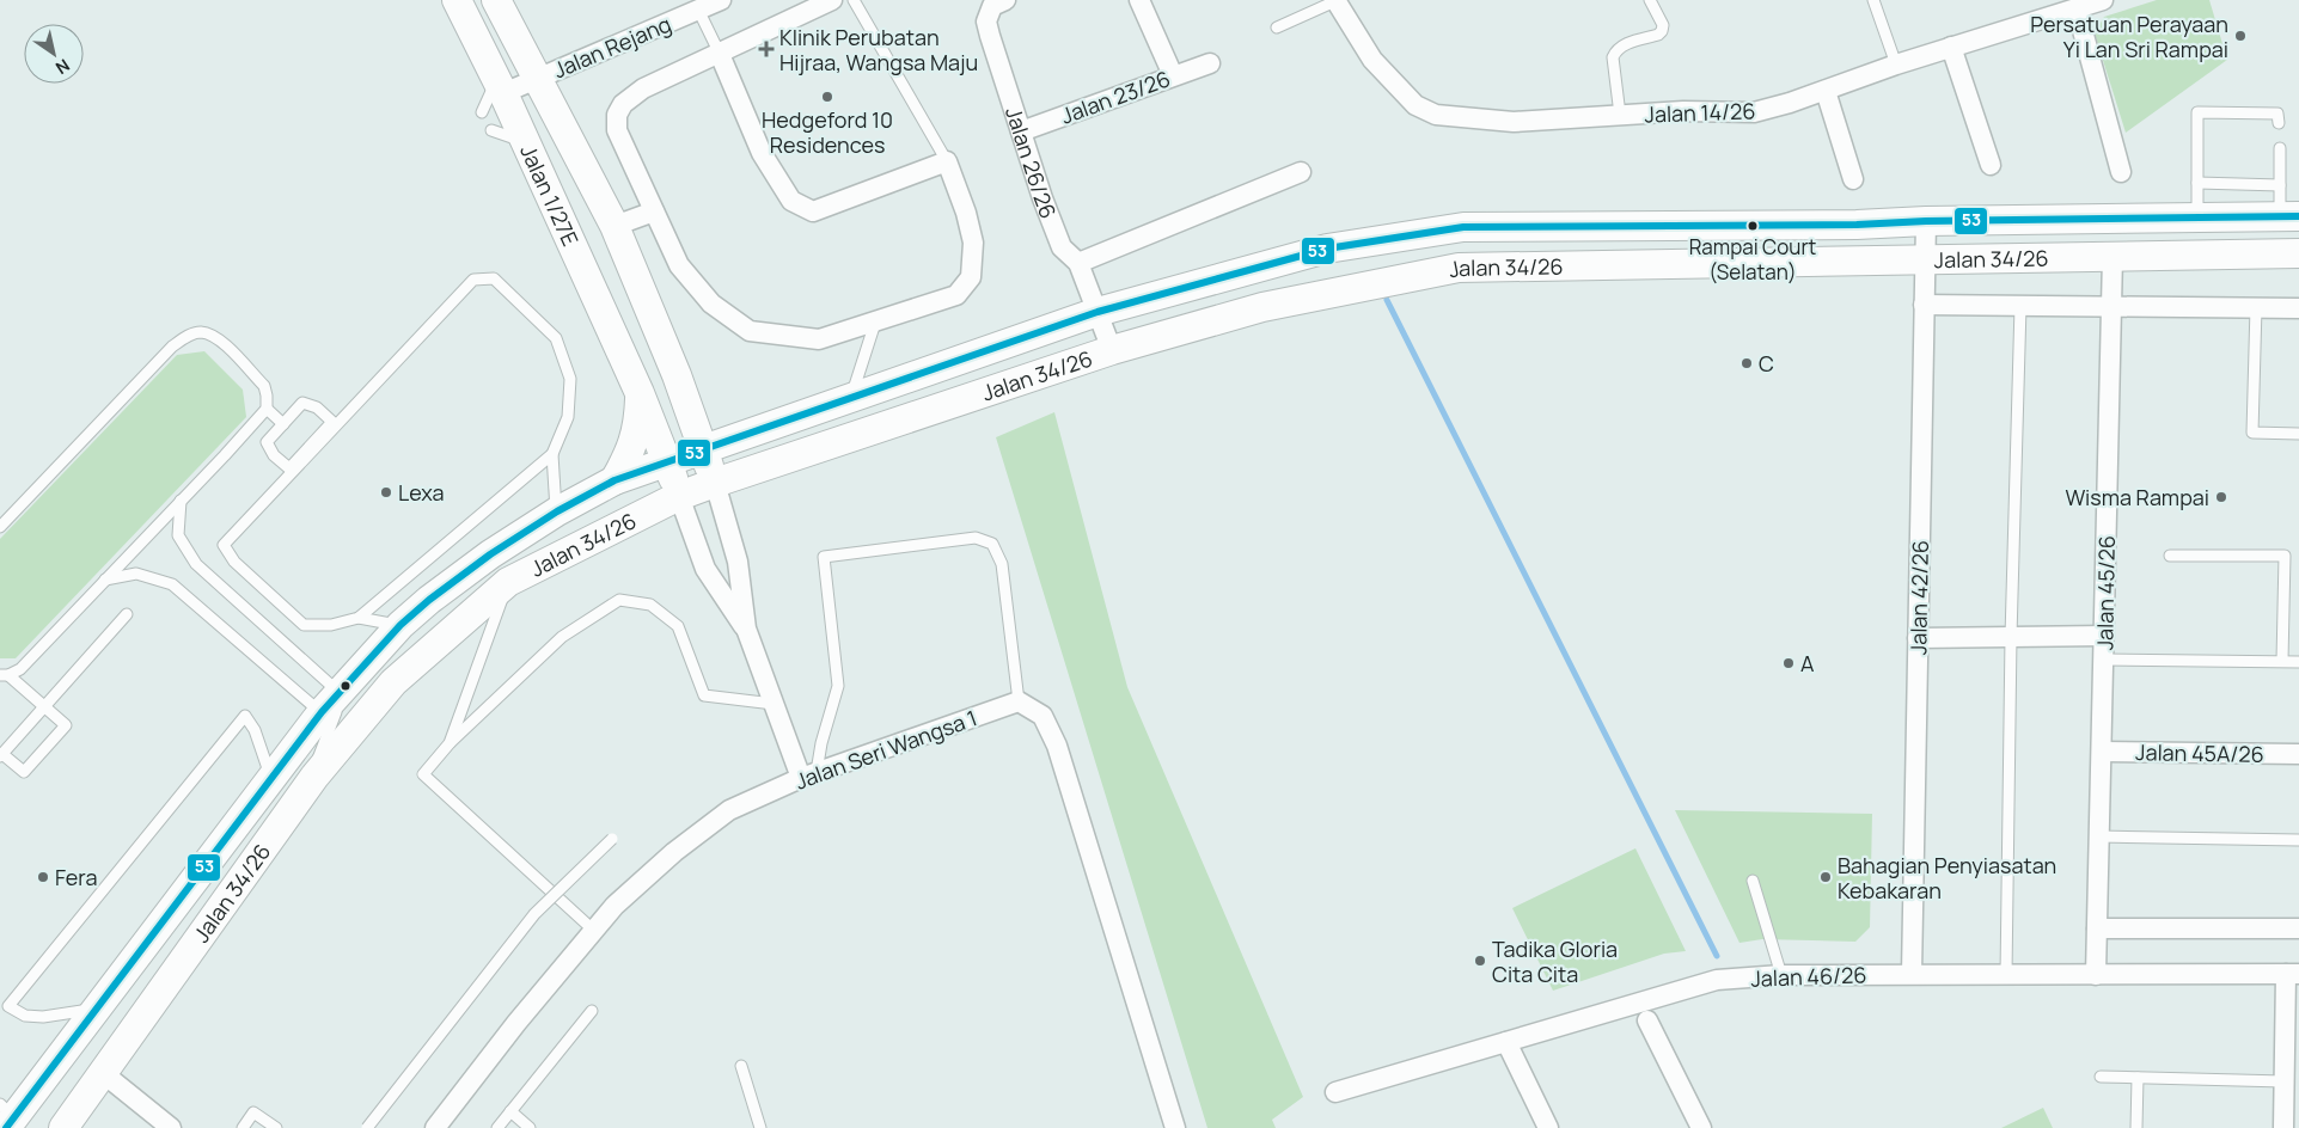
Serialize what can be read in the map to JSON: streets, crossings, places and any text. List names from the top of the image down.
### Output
{
  "streets": {
    "main road": ["Jalan 1/27E", "Jalan 34/26"],
    "street": [
      "Jalan Rejang",
      "Jalan 23/26",
      "Jalan 14/26",
      "Jalan 26/26",
      "Jalan 45/26",
      "Jalan 42/26",
      "Jalan Seri Wangsa 1",
      "Jalan 45A/26",
      "Jalan 46/26"
    ]
  },
  "crossings": [
    ["Jalan Rejang", "Jalan 1/27E"],
    ["Jalan 23/26", "Jalan 26/26"],
    ["Jalan 26/26", "Jalan 34/26"],
    ["Jalan 34/26", "Jalan 45/26"],
    ["Jalan 34/26", "Jalan 42/26"],
    ["Jalan 45/26", "Jalan 45A/26"],
    ["Jalan 45/26", "Jalan 46/26"],
    ["Jalan 42/26", "Jalan 46/26"]
  ],
  "places": {
    "other": [
      "Persatuan Perayaan Yi Lan Sri Rampai",
      "Hedgeford 10 Residences",
      "Rampai Court (Selatan)",
      "C",
      "Lexa",
      "Wisma Rampai",
      "A",
      "Fera",
      "Bahagian Penyiasatan Kebakaran",
      "Tadika Gloria Cita Cita"
    ],
    "health": ["Klinik Perubatan Hijraa, Wangsa Maju"]
  },
  "lines": ["transit line 53"],
  "north": "bottom right"
}
